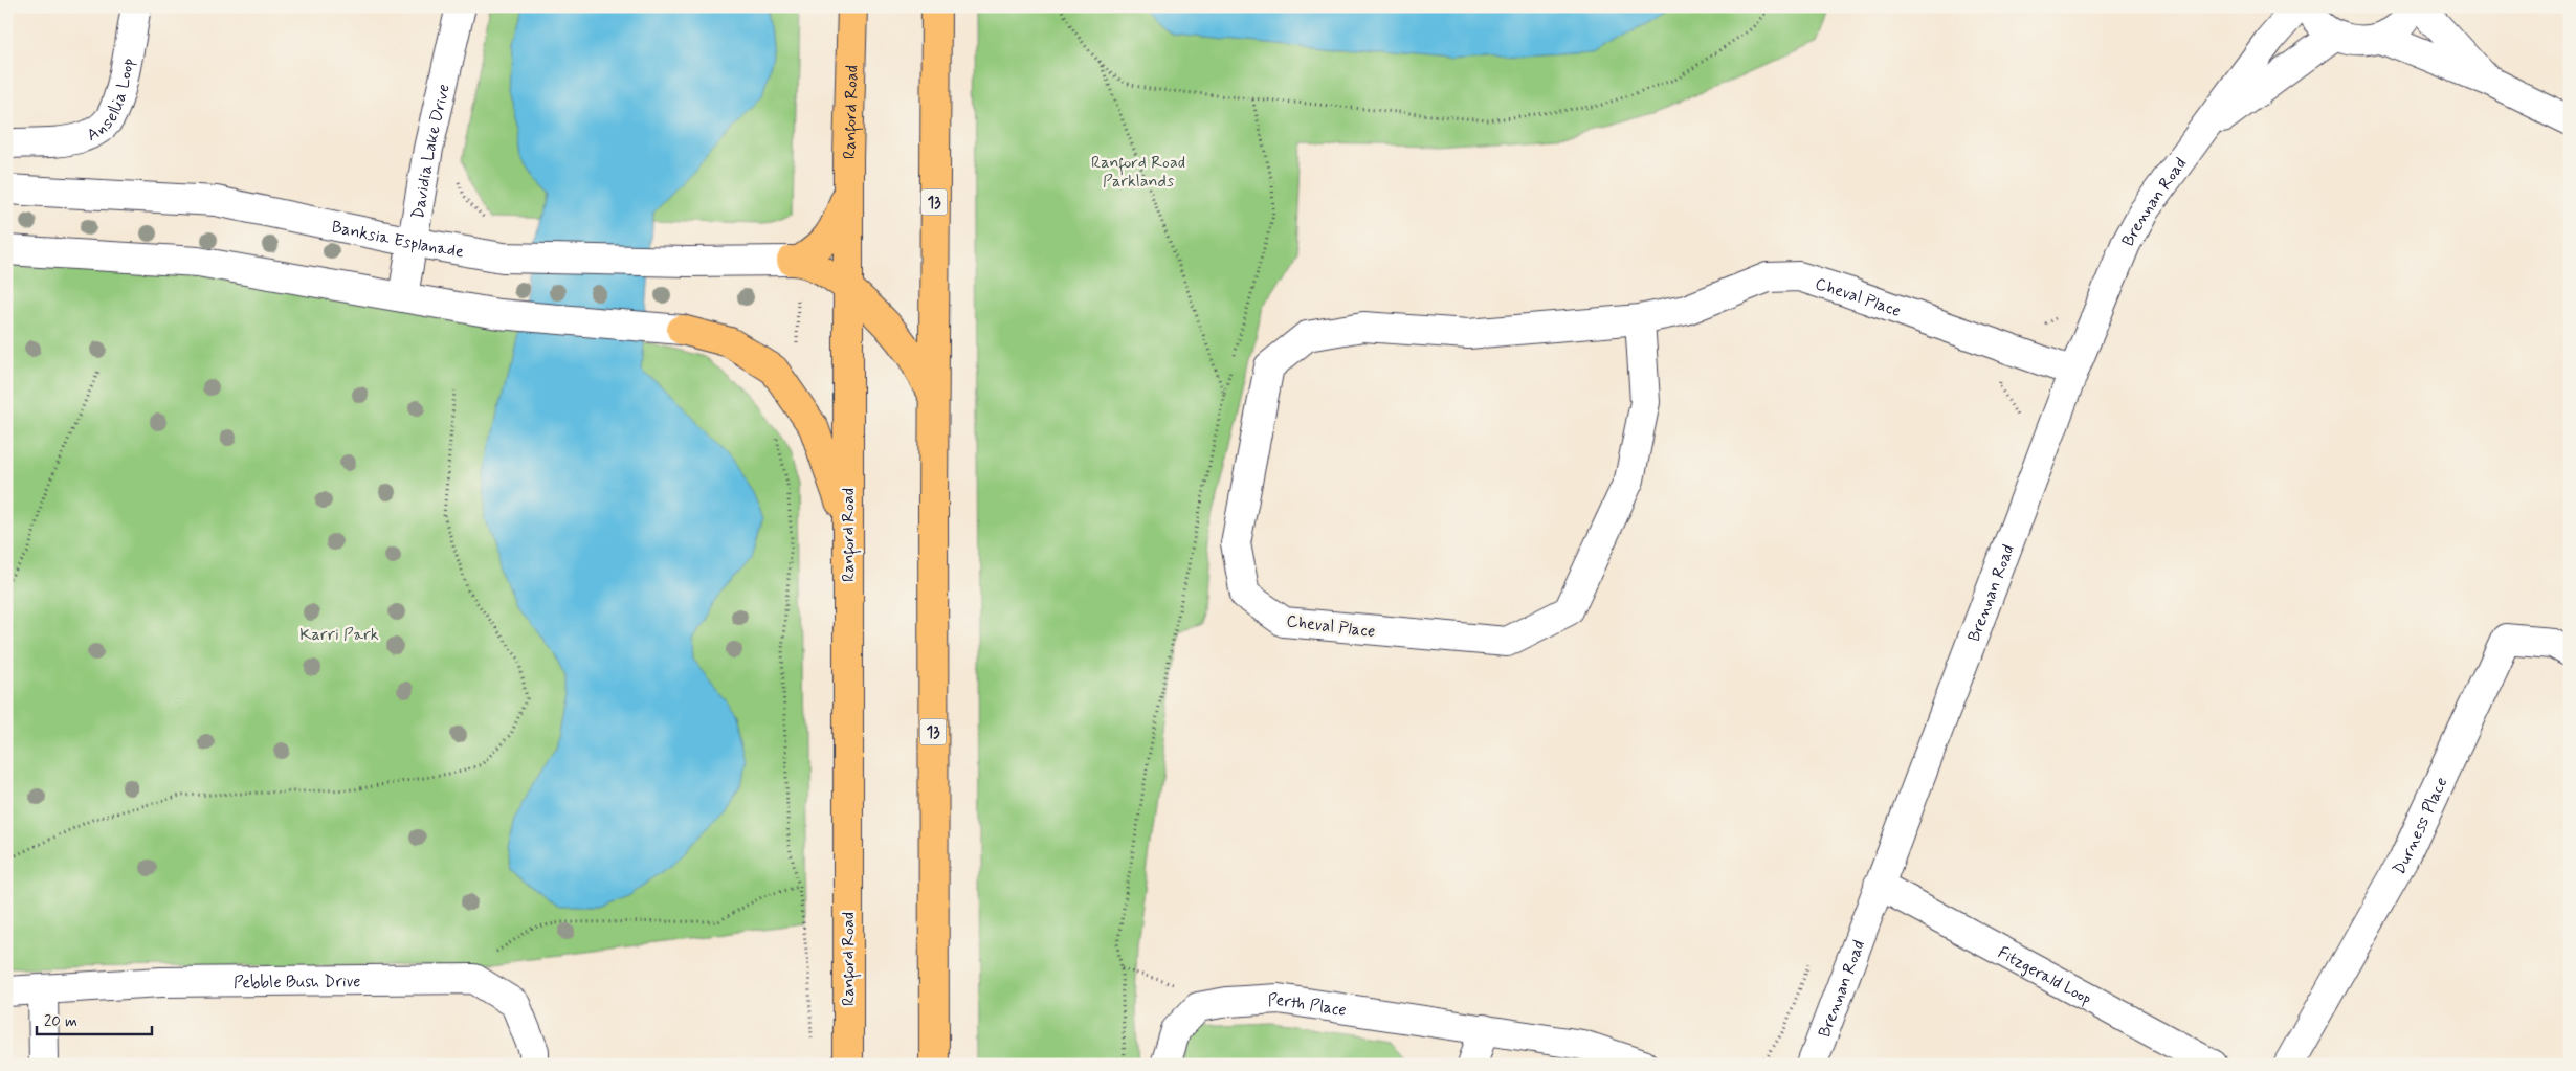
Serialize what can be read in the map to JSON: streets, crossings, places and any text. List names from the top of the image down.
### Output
{
  "streets": {
    "main road": ["Ranford Road", "13"],
    "street": [
      "Ansellia Loop",
      "Davidia Lake Drive",
      "Brennan Road",
      "Banksia Esplanade",
      "Cheval Place",
      "Durness Place",
      "Fitzgerald Loop",
      "Pebble Bush Drive",
      "Perth Place"
    ]
  },
  "crossings": [
    ["Davidia Lake Drive", "Banksia Esplanade"],
    ["Brennan Road", "Cheval Place"],
    ["Brennan Road", "Fitzgerald Loop"]
  ],
  "parks": ["Ranford Road Parklands", "Karri Park"],
  "scale_bar": "20 m"
}
